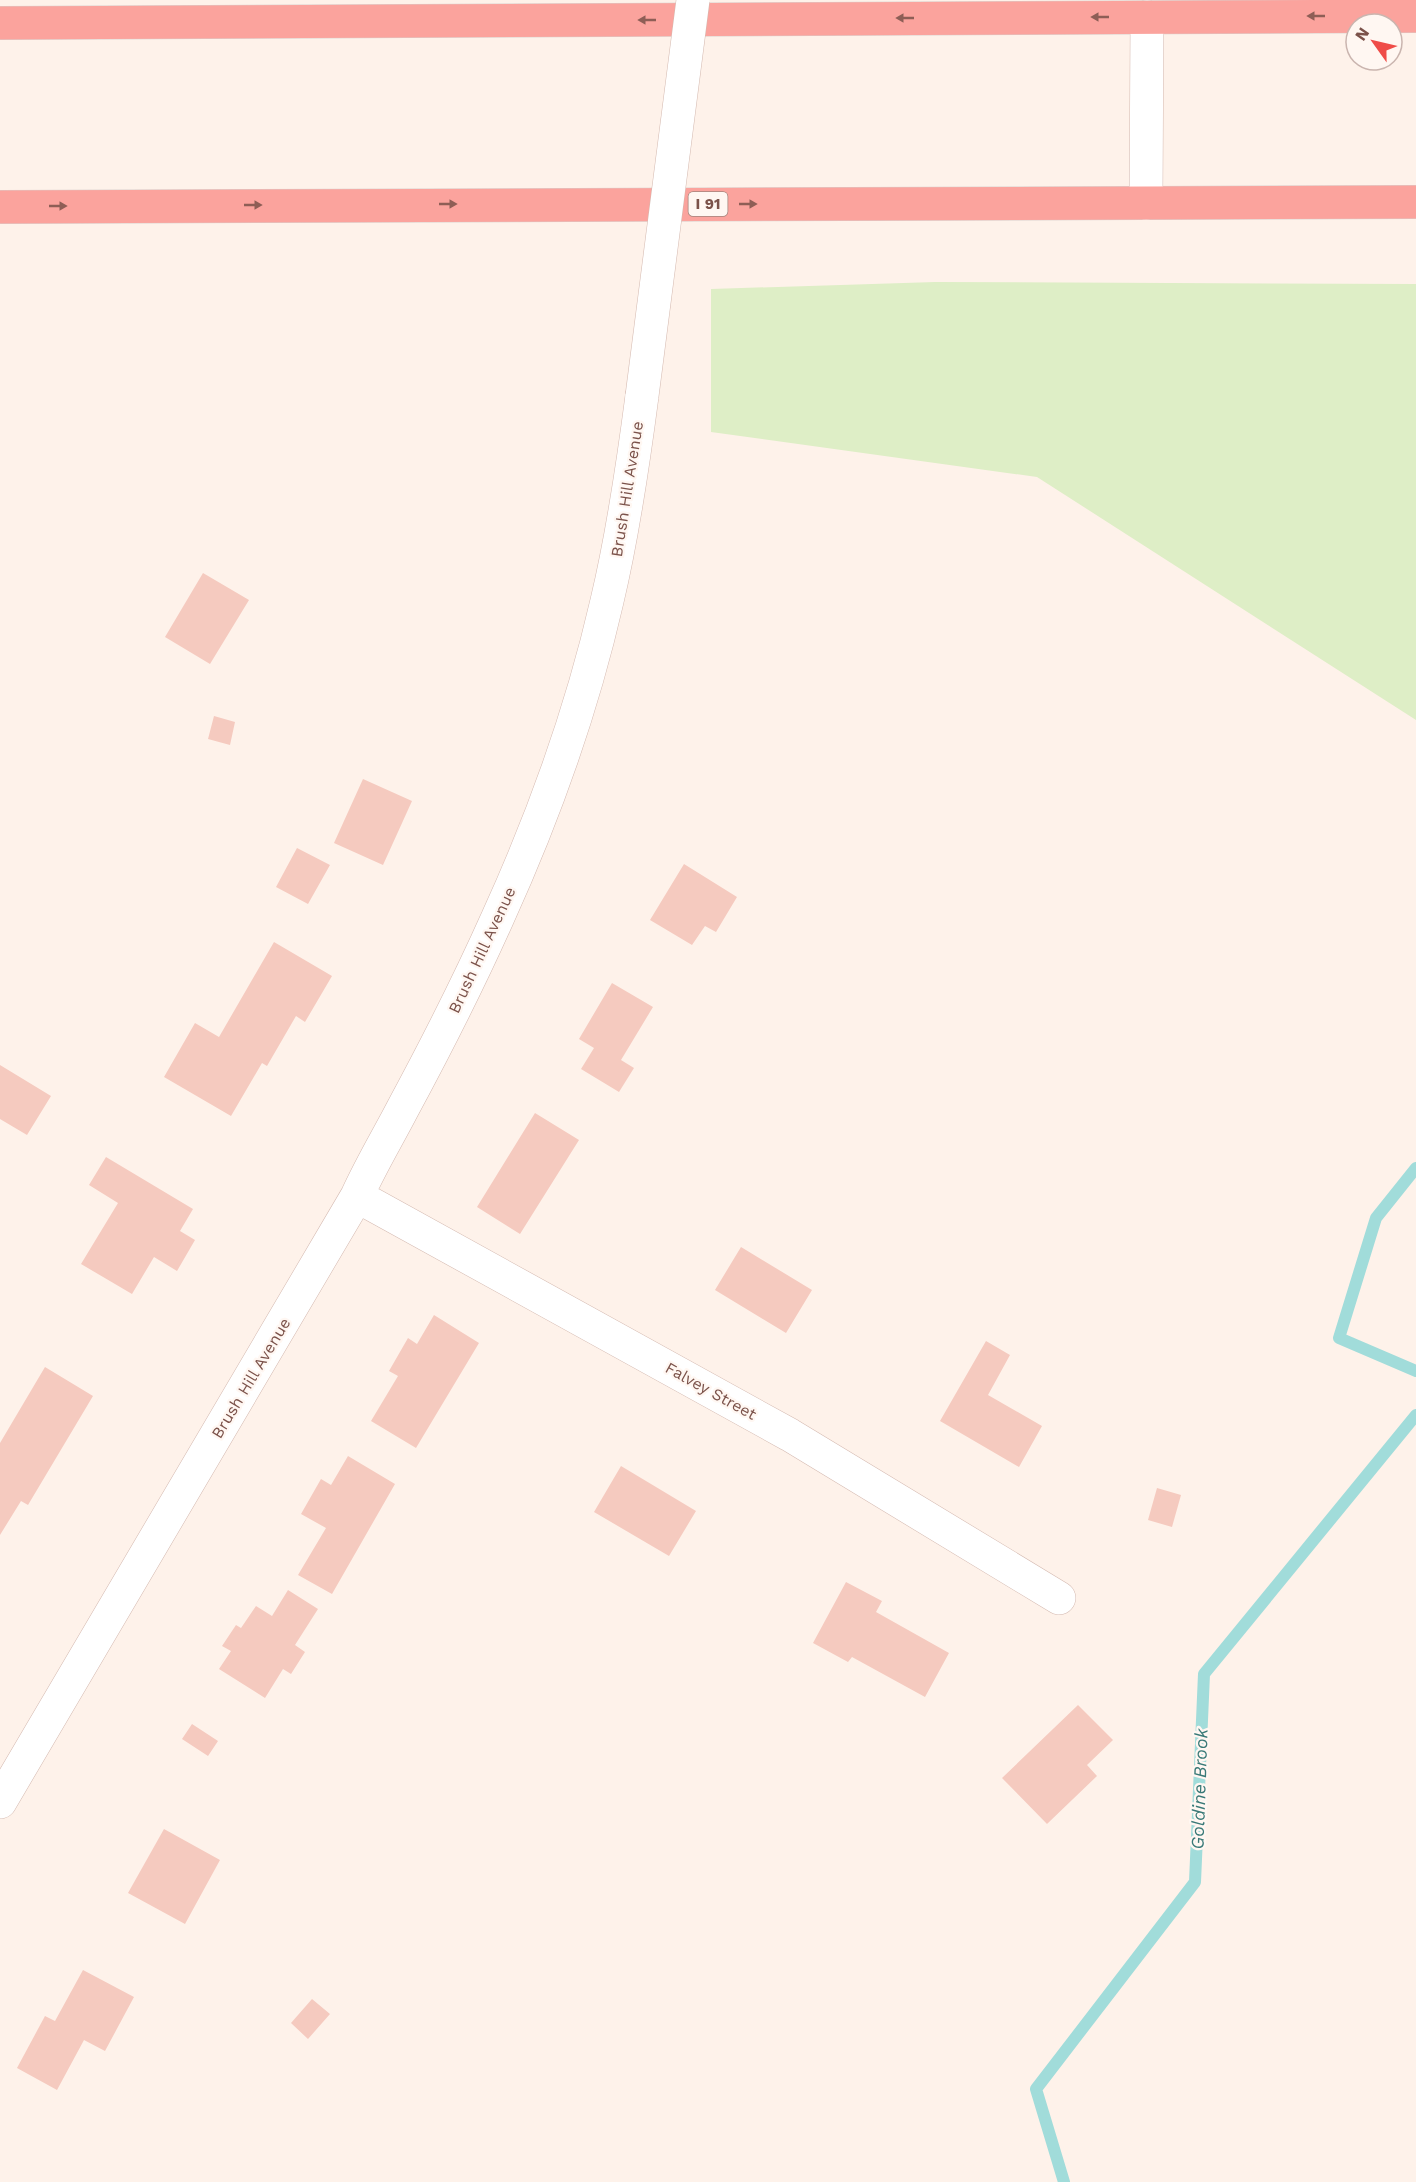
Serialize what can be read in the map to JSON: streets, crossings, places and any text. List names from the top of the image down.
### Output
{
  "streets": {
    "highway": ["I 91"],
    "street": ["Brush Hill Avenue", "Falvey Street"]
  },
  "crossings": [
    ["Brush Hill Avenue", "Falvey Street"]
  ],
  "water": ["Goldine Brook"],
  "north": "top left"
}
